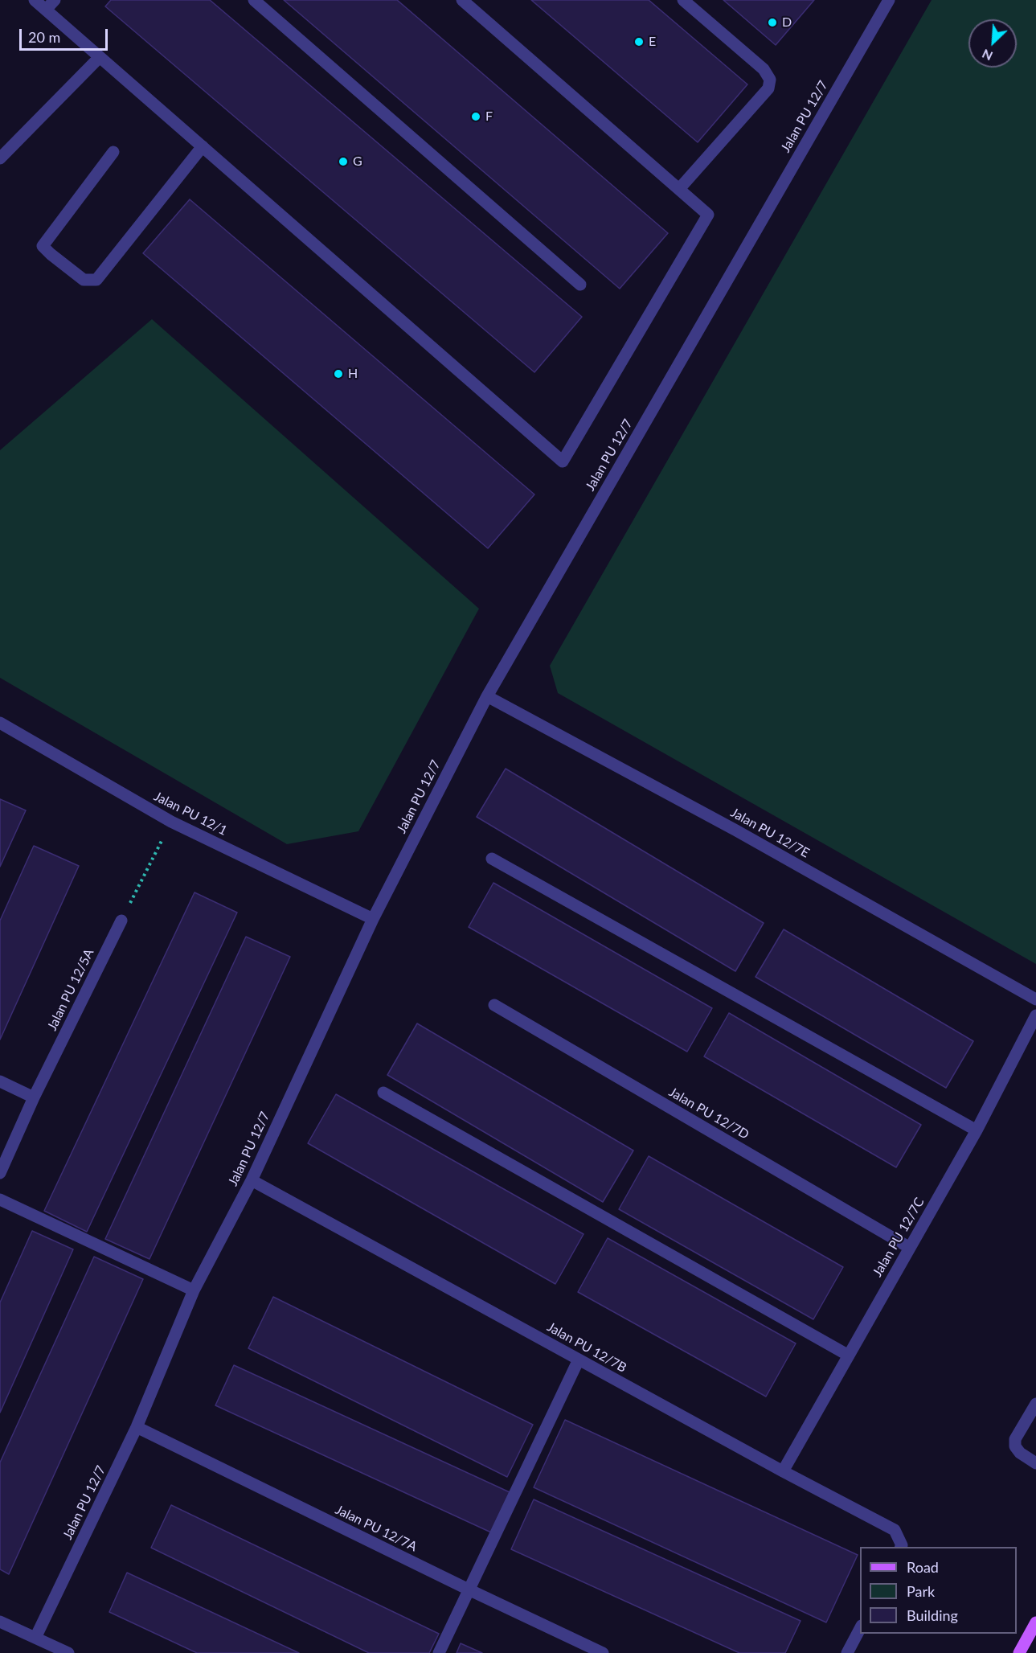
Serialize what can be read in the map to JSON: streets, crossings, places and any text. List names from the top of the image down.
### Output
{
  "streets": {
    "street": [
      "Jalan PU 12/7",
      "Jalan PU 12/1",
      "Jalan PU 12/7E",
      "Jalan PU 12/5A",
      "Jalan PU 12/7D",
      "Jalan PU 12/7C",
      "Jalan PU 12/7B",
      "Jalan PU 12/7A"
    ]
  },
  "crossings": [
    ["Jalan PU 12/7", "Jalan PU 12/1"],
    ["Jalan PU 12/7", "Jalan PU 12/7E"],
    ["Jalan PU 12/7", "Jalan PU 12/7B"],
    ["Jalan PU 12/7", "Jalan PU 12/7A"],
    ["Jalan PU 12/7D", "Jalan PU 12/7C"],
    ["Jalan PU 12/7C", "Jalan PU 12/7B"]
  ],
  "places": [
    "D",
    "E",
    "F",
    "G",
    "H"
  ],
  "legend": ["Road", "Park", "Building"],
  "scale_bar": "20 m",
  "north": "bottom left"
}
